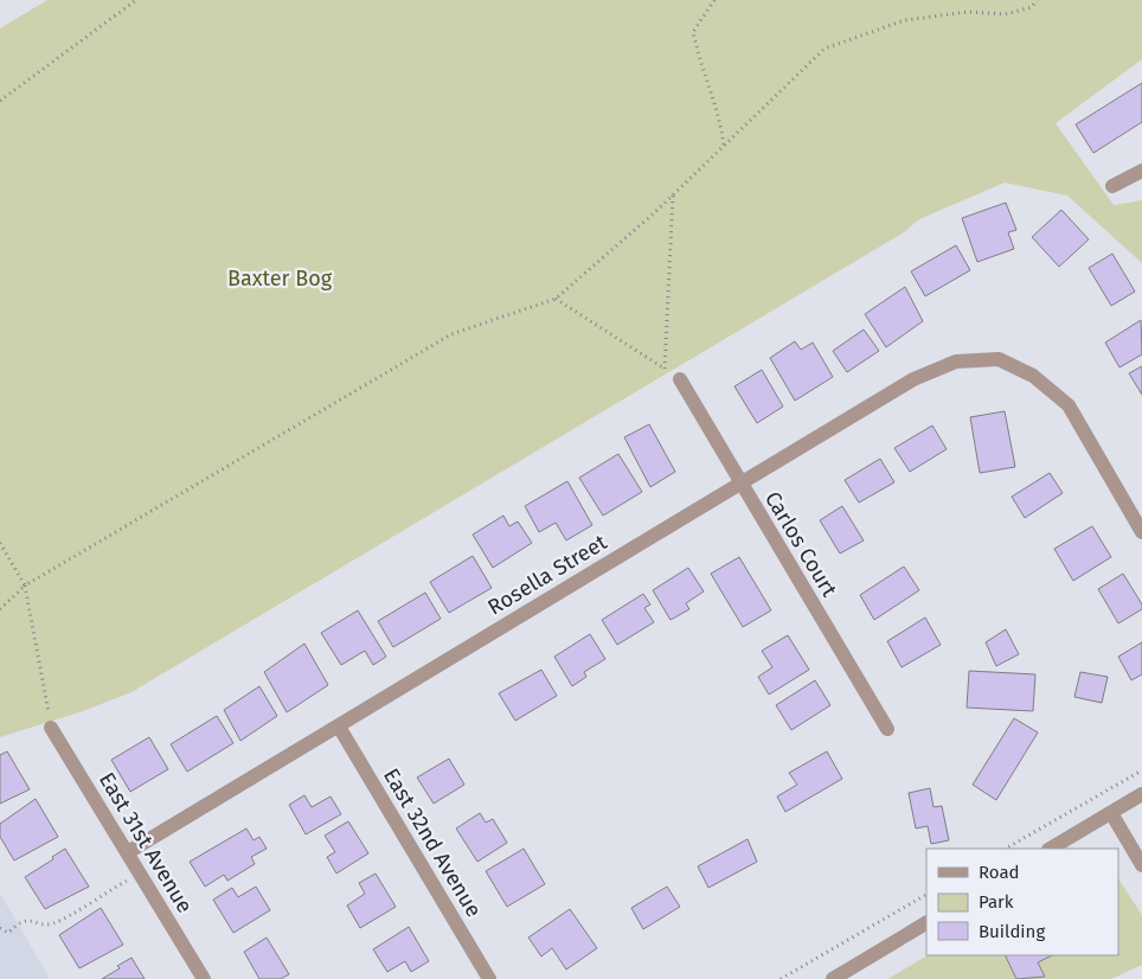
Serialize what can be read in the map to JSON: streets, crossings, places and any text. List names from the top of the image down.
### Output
{
  "streets": {
    "street": [
      "Carlos Court",
      "Rosella Street",
      "East 31st Avenue",
      "East 32nd Avenue"
    ]
  },
  "crossings": [
    ["Carlos Court", "Rosella Street"],
    ["Rosella Street", "East 31st Avenue"],
    ["Rosella Street", "East 32nd Avenue"]
  ],
  "parks": ["Baxter Bog"],
  "legend": ["Road", "Park", "Building"]
}
